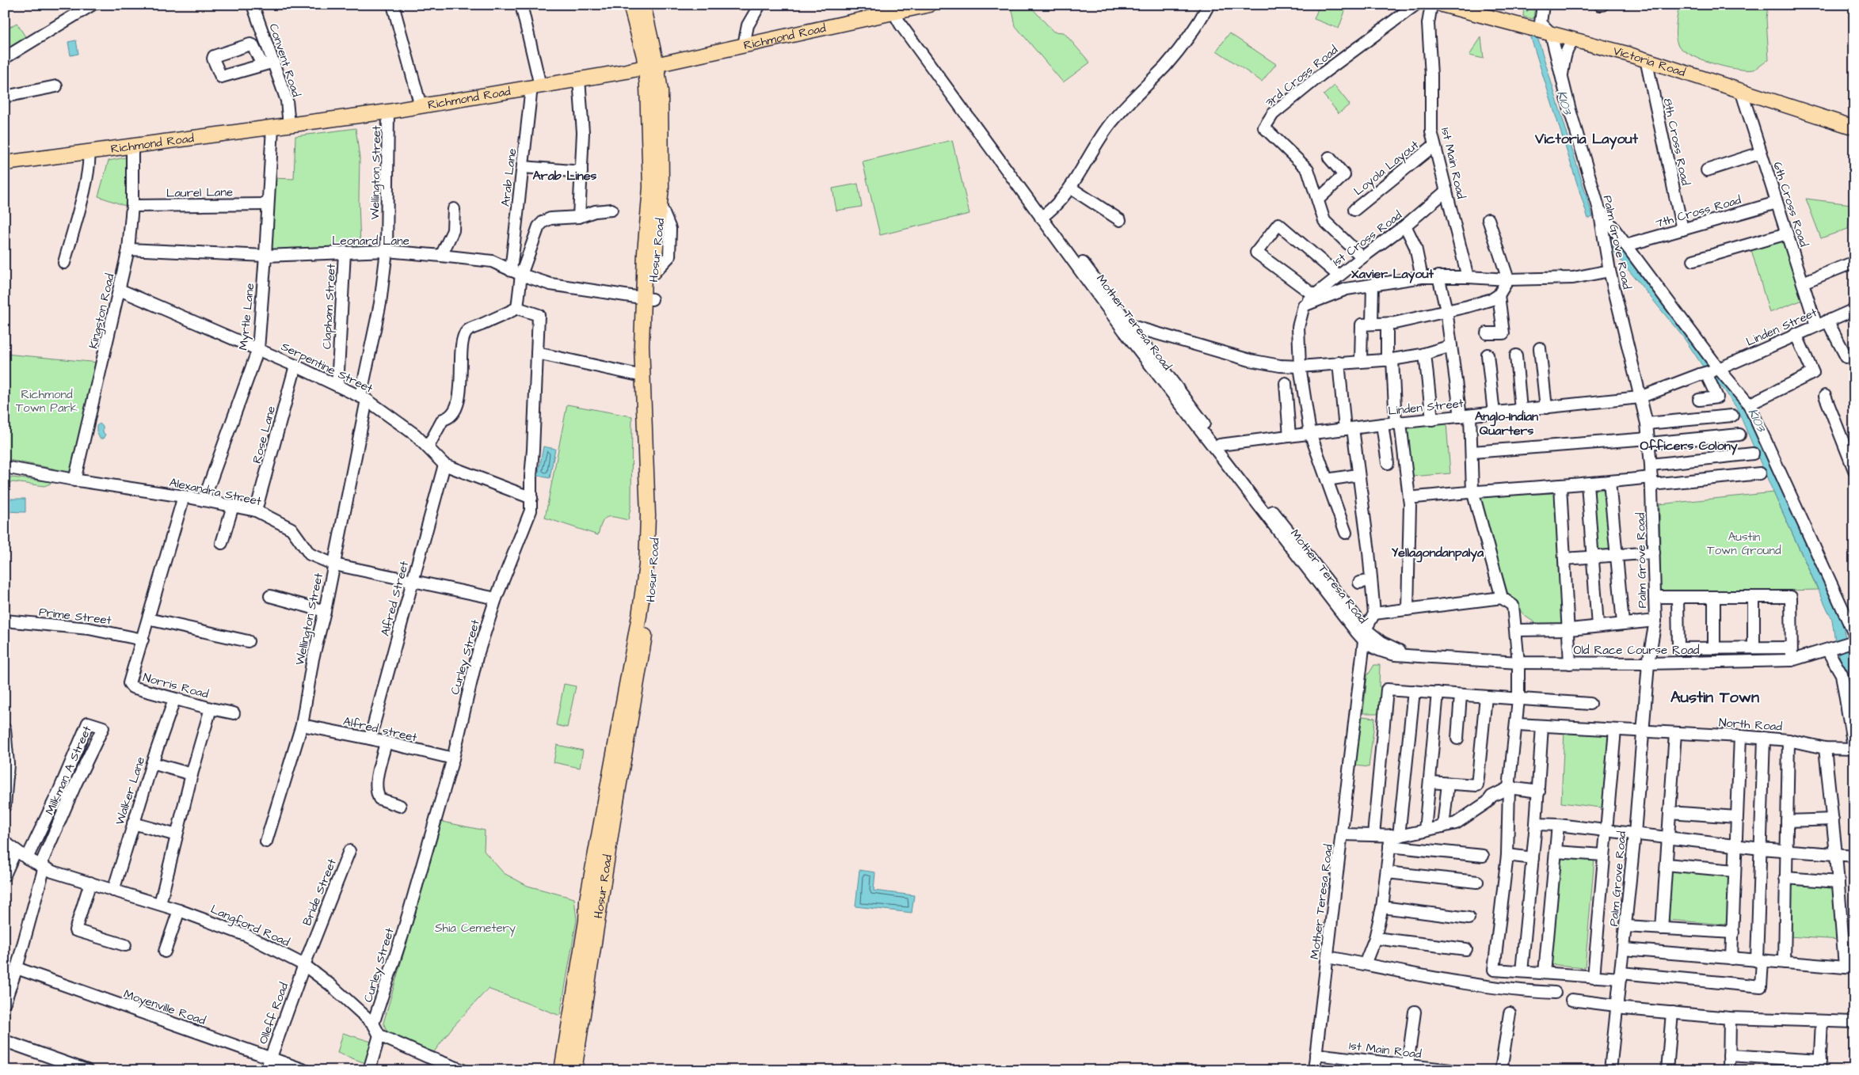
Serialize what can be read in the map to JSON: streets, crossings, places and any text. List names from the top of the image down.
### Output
{
  "streets": {
    "main road": ["Richmond Road", "Victoria Road", "Hosur Road"],
    "street": [
      "Convent Road",
      "3rd Cross Road",
      "8th Cross Road",
      "1st Main Road",
      "Loyola Layout",
      "Wellington Street",
      "Arab Lane",
      "Laurel Lane",
      "6th Cross Road",
      "7th Cross Road",
      "1st Cross Road",
      "Leonard Lane",
      "Palm Grove Road",
      "Clapham Street",
      "Kingston Road",
      "Myrtle Lane",
      "Mother Teresa Road",
      "Linden Street",
      "Serpentine Street",
      "Rose Lane",
      "Alexandra Street",
      "Alfred Street",
      "Prime Street",
      "Old Race Course Road",
      "Curley Street",
      "Norris Road",
      "North Road",
      "Alfred street",
      "Milkman A Street",
      "Walker Lane",
      "Bride Street",
      "Langford Road",
      "Moyenville Road",
      "Olleff Road"
    ]
  },
  "crossings": [
    ["Richmond Road", "Convent Road"],
    ["Richmond Road", "Wellington Street"],
    ["Richmond Road", "Arab Lane"],
    ["Richmond Road", "Hosur Road"],
    ["Richmond Road", "Kingston Road"],
    ["Richmond Road", "Myrtle Lane"],
    ["Richmond Road", "Mother Teresa Road"],
    ["Victoria Road", "8th Cross Road"],
    ["Victoria Road", "6th Cross Road"],
    ["Victoria Road", "Palm Grove Road"],
    ["3rd Cross Road", "1st Cross Road"],
    ["8th Cross Road", "7th Cross Road"],
    ["1st Main Road", "Loyola Layout"],
    ["1st Main Road", "1st Cross Road"],
    ["1st Main Road", "Mother Teresa Road"],
    ["Wellington Street", "Leonard Lane"],
    ["Wellington Street", "Serpentine Street"],
    ["Wellington Street", "Alexandra Street"],
    ["Wellington Street", "Alfred street"],
    ["Arab Lane", "Leonard Lane"],
    ["Laurel Lane", "Kingston Road"],
    ["Laurel Lane", "Myrtle Lane"],
    ["6th Cross Road", "7th Cross Road"],
    ["6th Cross Road", "Linden Street"],
    ["Leonard Lane", "Hosur Road"],
    ["Leonard Lane", "Clapham Street"],
    ["Leonard Lane", "Kingston Road"],
    ["Leonard Lane", "Myrtle Lane"],
    ["Palm Grove Road", "Linden Street"],
    ["Palm Grove Road", "Old Race Course Road"],
    ["Palm Grove Road", "North Road"],
    ["Clapham Street", "Serpentine Street"],
    ["Kingston Road", "Serpentine Street"],
    ["Kingston Road", "Alexandra Street"],
    ["Myrtle Lane", "Serpentine Street"],
    ["Myrtle Lane", "Alexandra Street"],
    ["Mother Teresa Road", "Linden Street"],
    ["Mother Teresa Road", "Old Race Course Road"],
    ["Serpentine Street", "Rose Lane"],
    ["Serpentine Street", "Alfred Street"],
    ["Serpentine Street", "Curley Street"],
    ["Rose Lane", "Alexandra Street"],
    ["Alexandra Street", "Alfred Street"],
    ["Alexandra Street", "Curley Street"],
    ["Alexandra Street", "Norris Road"],
    ["Alfred Street", "Alfred street"],
    ["Prime Street", "Norris Road"],
    ["Curley Street", "Alfred street"],
    ["Curley Street", "Langford Road"],
    ["Norris Road", "Walker Lane"],
    ["Norris Road", "Langford Road"],
    ["Milkman A Street", "Langford Road"],
    ["Walker Lane", "Langford Road"],
    ["Bride Street", "Langford Road"],
    ["Bride Street", "Olleff Road"],
    ["Langford Road", "Olleff Road"],
    ["Moyenville Road", "Olleff Road"]
  ],
  "districts": [
    "Victoria Layout",
    "Arab Lines",
    "Xavier Layout",
    "Anglo-Indian Quarters",
    "Officers Colony",
    "Yellagondanpalya",
    "Austin Town"
  ],
  "water": ["K103"],
  "parks": ["Richmond Town Park", "Austin Town Ground", "Shia Cemetery"]
}
